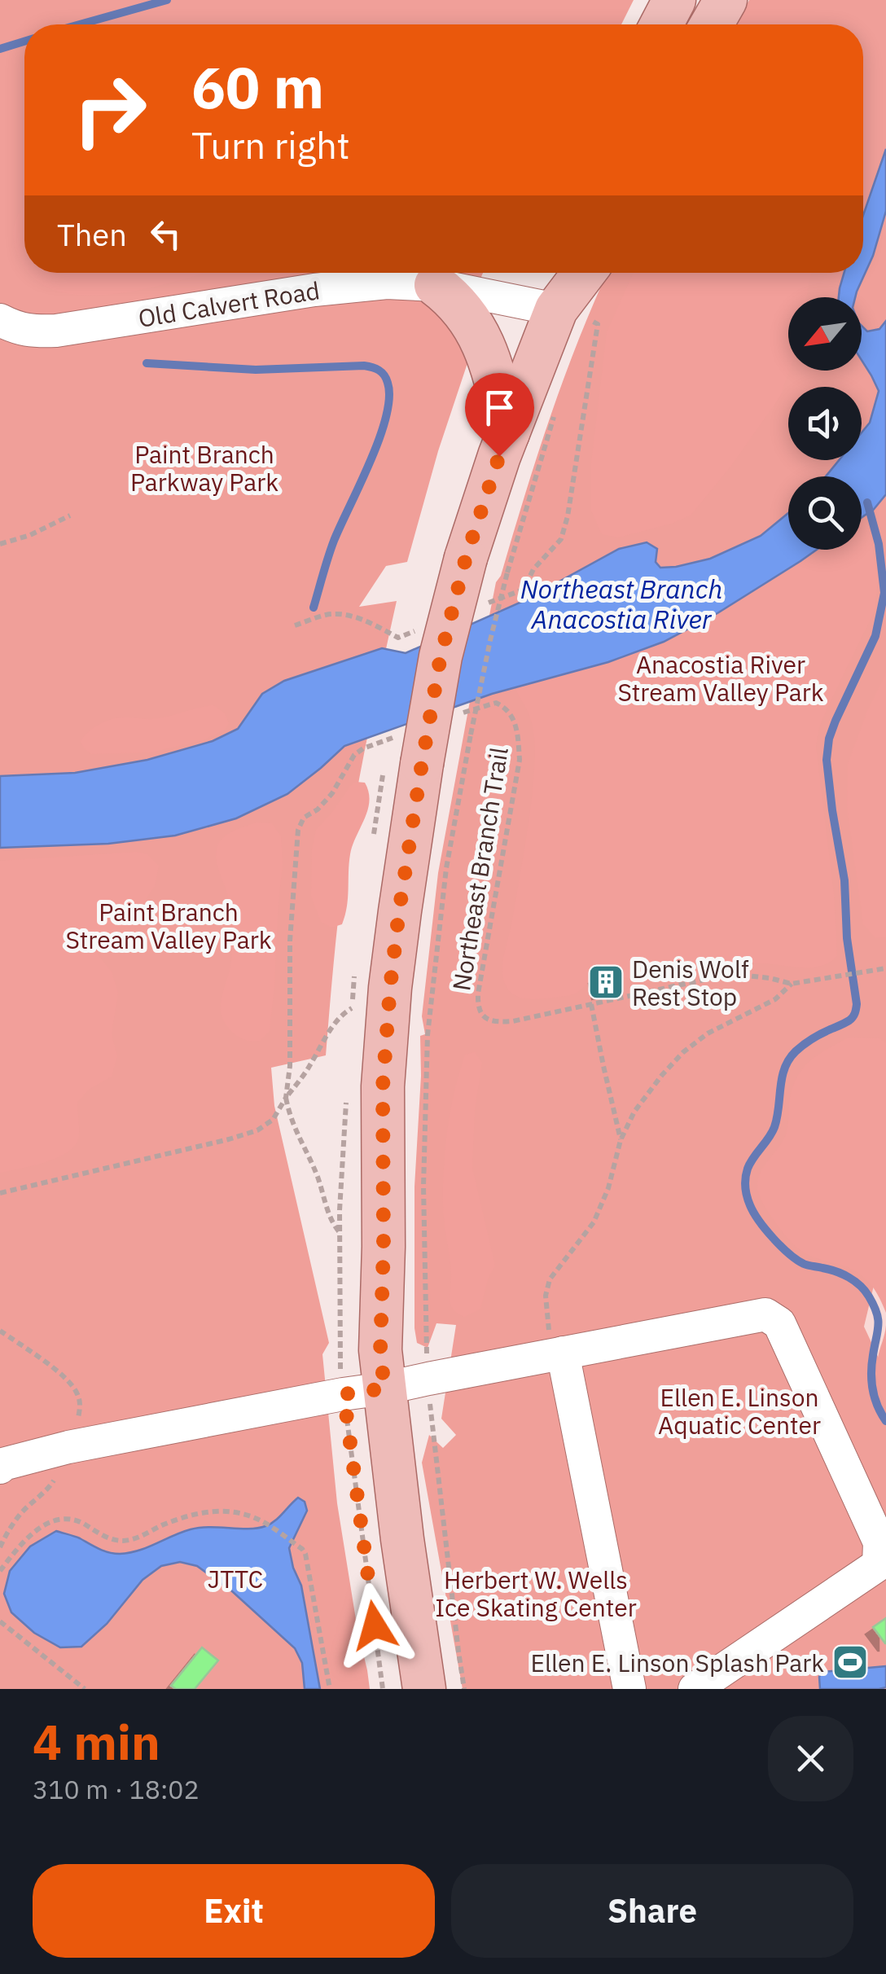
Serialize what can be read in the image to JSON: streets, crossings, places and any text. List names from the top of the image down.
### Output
{
  "streets": {
    "street": ["Old Calvert Road"],
    "path": ["Northeast Branch Trail"]
  },
  "water": ["Northeast Branch Anacostia River"],
  "parks": [
    "Paint Branch Parkway Park",
    "Anacostia River Stream Valley Park",
    "Paint Branch Stream Valley Park",
    "Ellen E. Linson Aquatic Center",
    "JTTC",
    "Herbert W. Wells Ice Skating Center"
  ],
  "places": {
    "building": ["Denis Wolf Rest Stop"],
    "sports": ["Ellen E. Linson Splash Park"]
  },
  "north": "bottom left",
  "page": {
    "turn": ["60 m", "Turn right"],
    "then": "Then",
    "heading": ["4 min", "310 m · 18:02"],
    "buttons": ["Exit", "Share"]
  }
}
